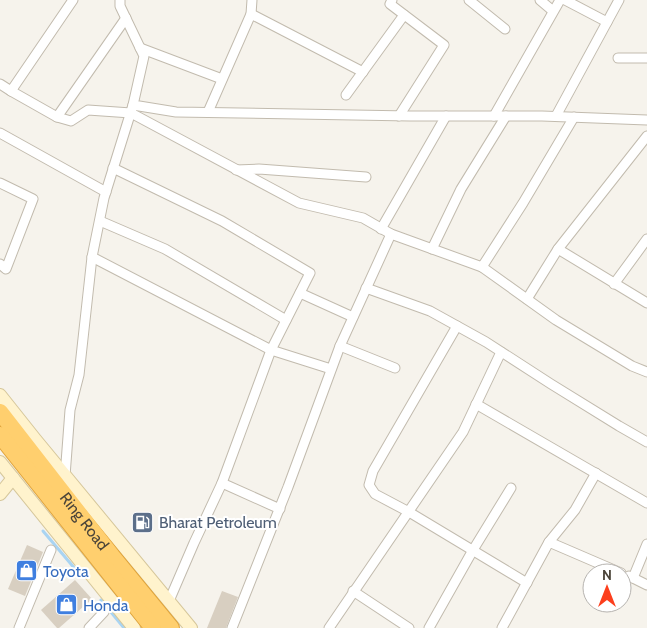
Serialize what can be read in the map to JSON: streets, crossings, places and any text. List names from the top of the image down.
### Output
{
  "streets": {
    "highway": ["Ring Road"]
  },
  "places": {
    "fuel station": ["Bharat Petroleum"],
    "shop": ["Toyota", "Honda"]
  },
  "north": "top"
}
